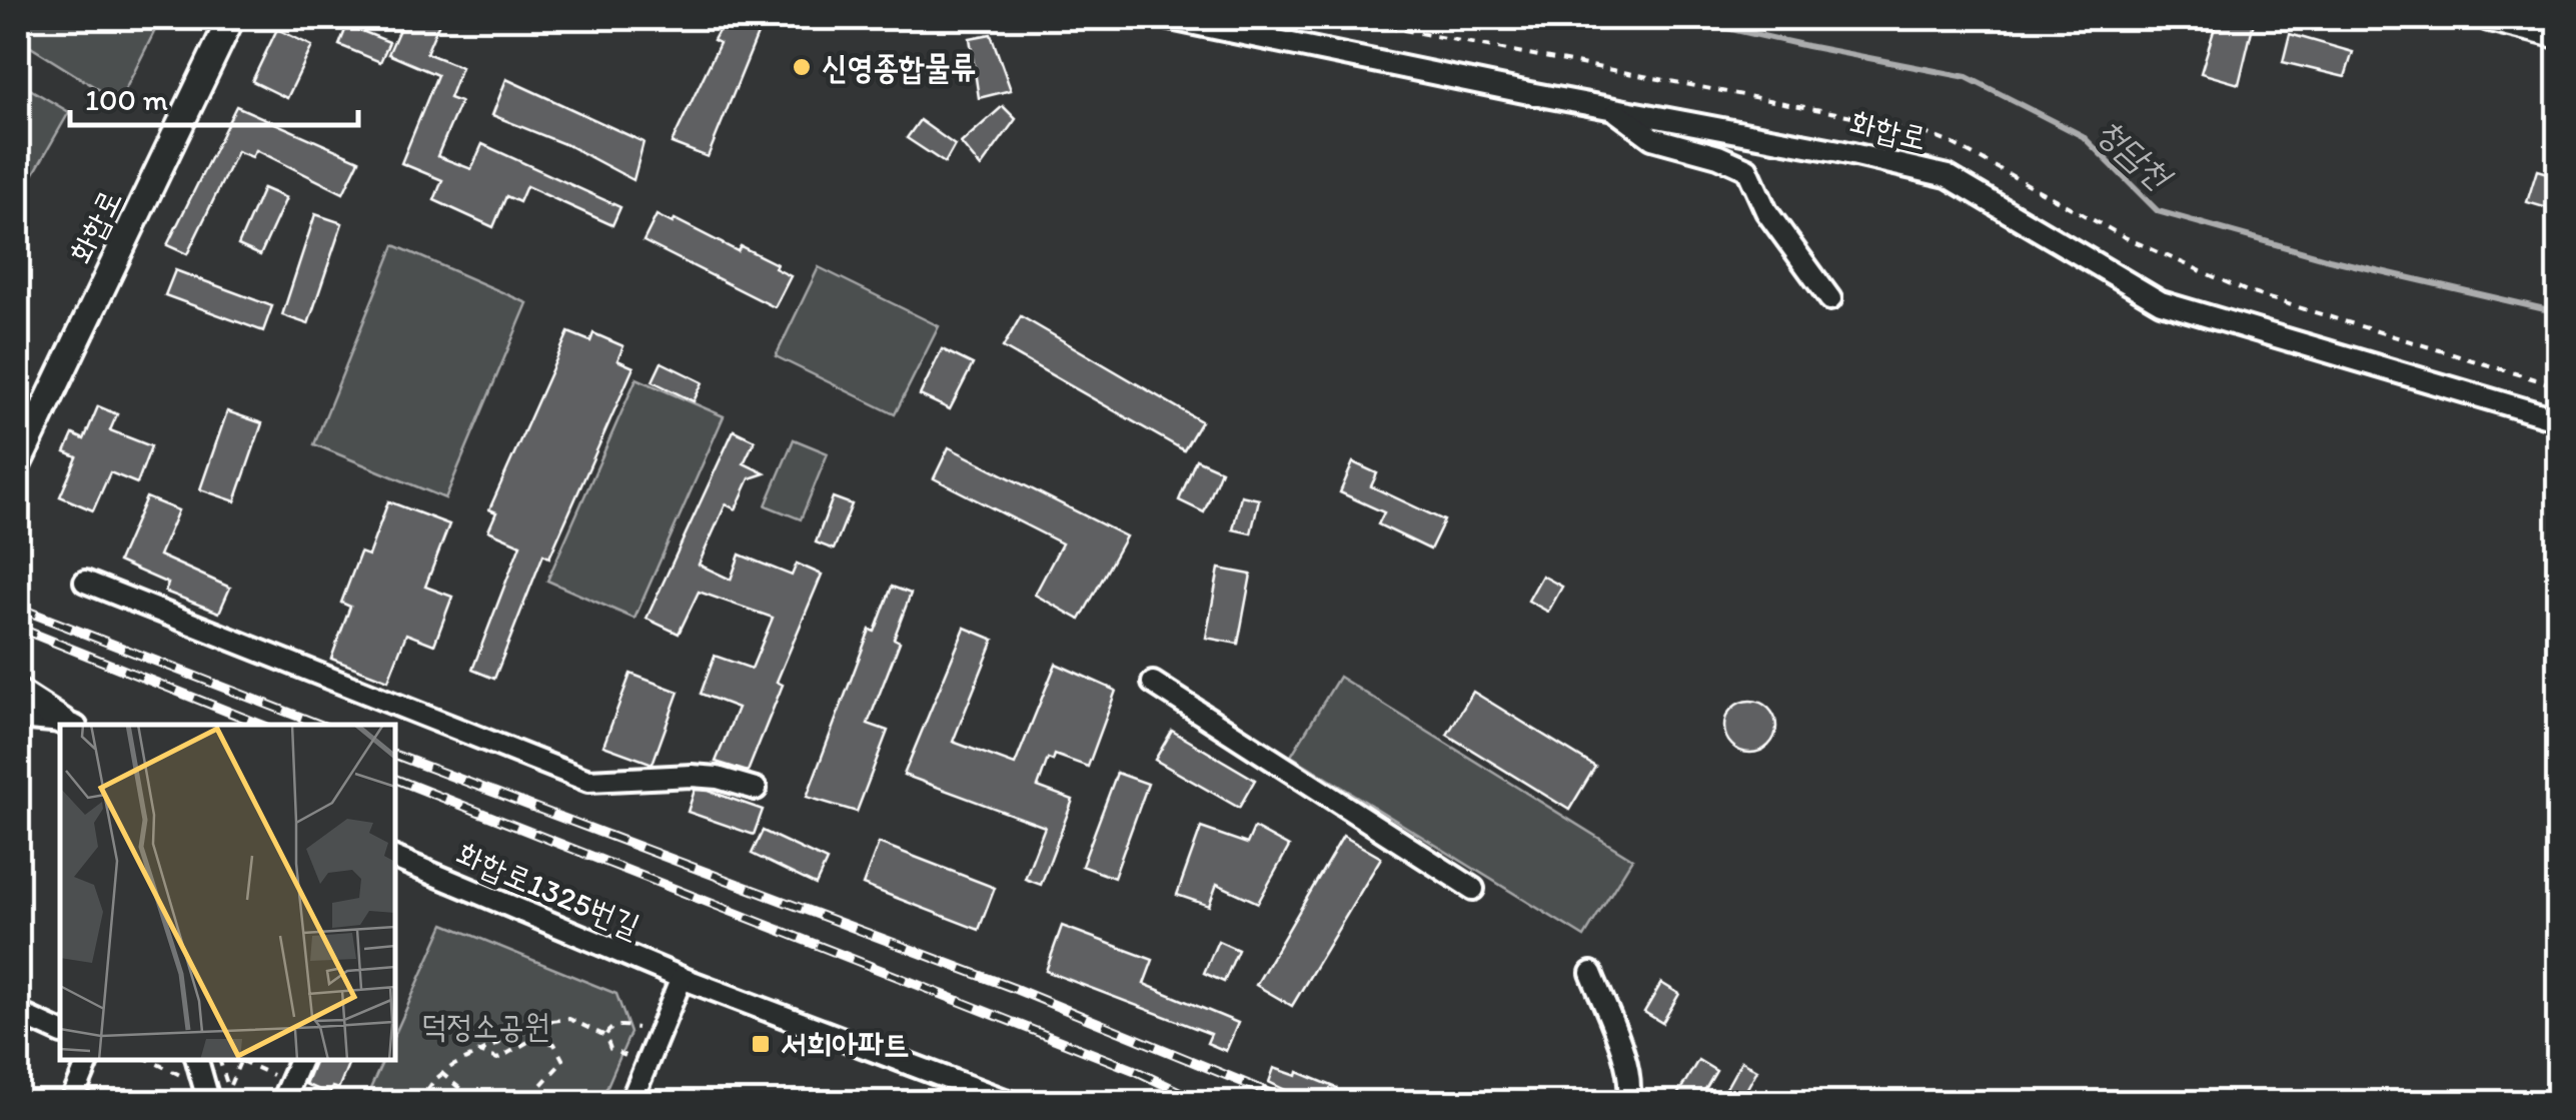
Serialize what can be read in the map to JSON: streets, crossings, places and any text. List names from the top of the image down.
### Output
{
  "streets": {
    "main road": ["화합로"],
    "street": ["화합로1325번길"]
  },
  "water": ["청담천"],
  "parks": ["덕정소공원"],
  "places": {
    "other": ["신영종합물류"],
    "transit": ["서희아파트"]
  },
  "scale_bar": "100 m"
}
